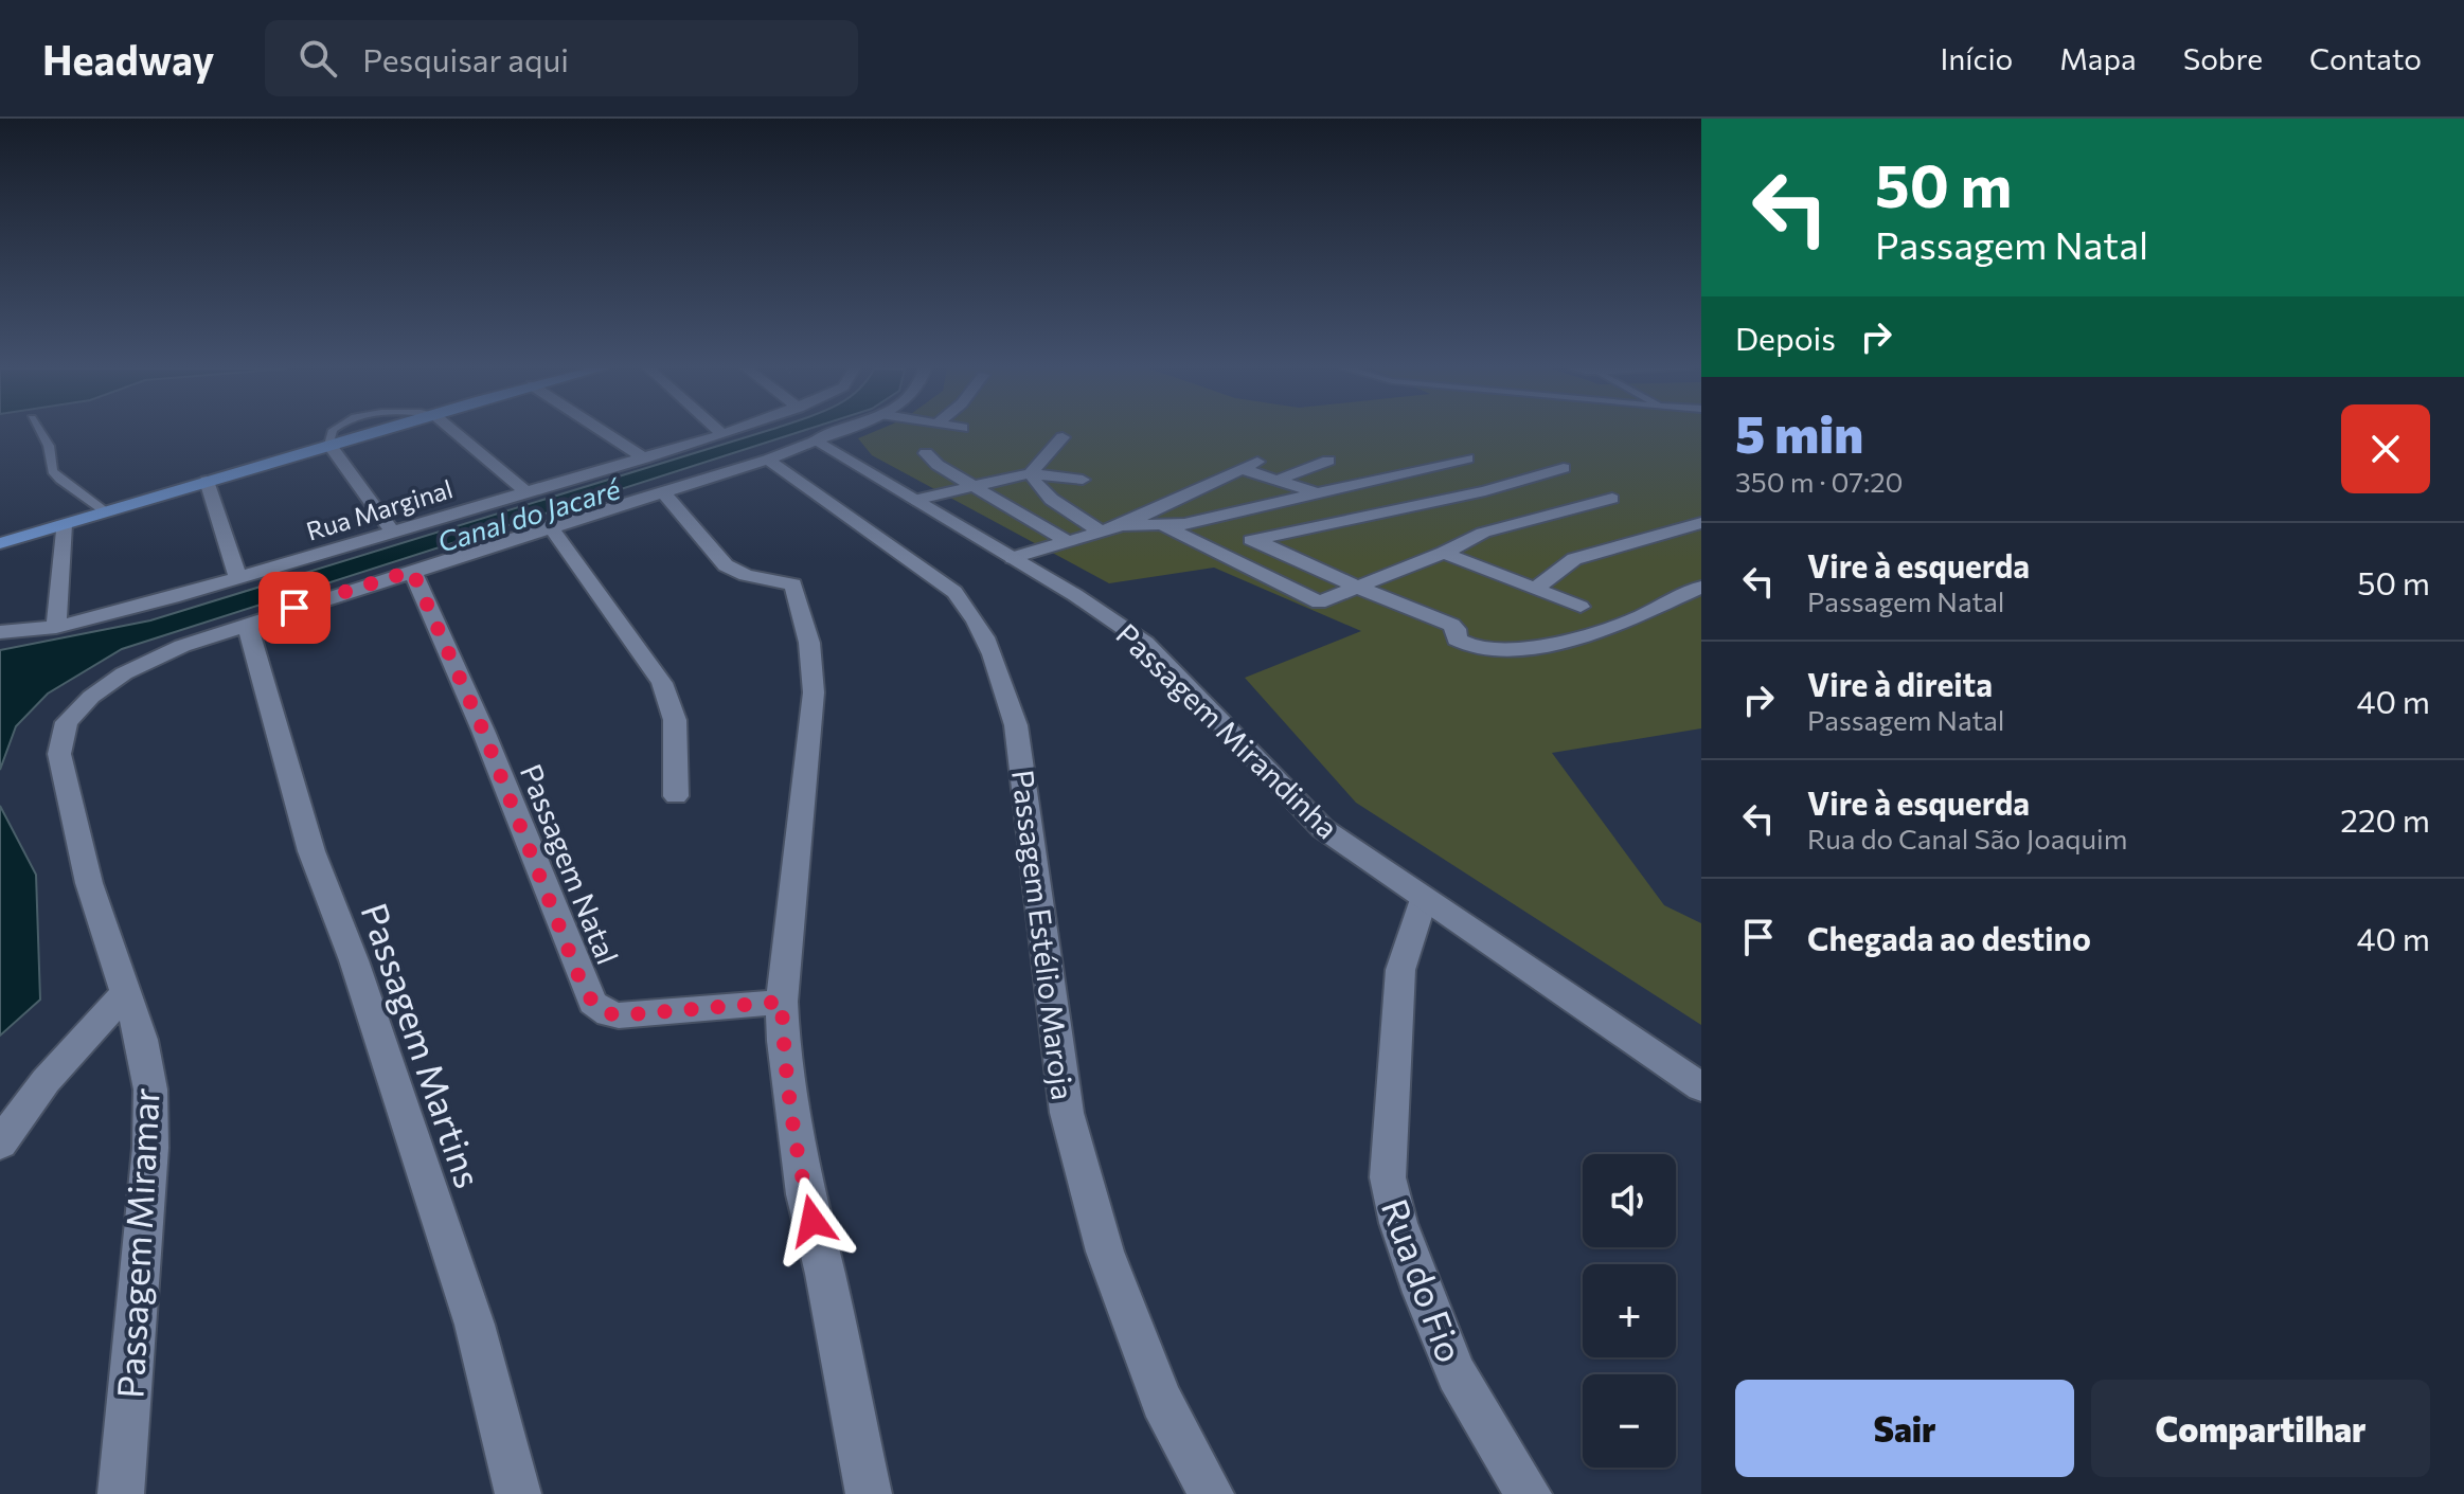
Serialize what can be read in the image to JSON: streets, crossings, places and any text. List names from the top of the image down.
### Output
{
  "streets": {
    "street": [
      "Rua Marginal",
      "Passagem Mirandinha",
      "Passagem Natal",
      "Passagem Estélio Maroja",
      "Passagem Martins",
      "Passagem Miramar",
      "Rua do Fio"
    ]
  },
  "crossings": [
    ["Passagem Mirandinha", "Passagem Miramar"],
    ["Passagem Mirandinha", "Rua do Fio"],
    ["Passagem Natal", "Passagem Miramar"],
    ["Passagem Estélio Maroja", "Passagem Miramar"],
    ["Passagem Martins", "Passagem Miramar"]
  ],
  "water": ["Canal do Jacaré"],
  "page": {
    "header": "Headway",
    "search": "Pesquisar aqui",
    "nav": [
      "Início",
      "Mapa",
      "Sobre",
      "Contato"
    ],
    "turn": ["50 m", "Passagem Natal"],
    "then": "Depois",
    "heading": ["5 min", "350 m · 07:20"],
    "list": [
      {
        "name": "Vire à esquerda",
        "note": "Passagem Natal",
        "value": "50 m"
      },
      {
        "name": "Vire à direita",
        "note": "Passagem Natal",
        "value": "40 m"
      },
      {
        "name": "Vire à esquerda",
        "note": "Rua do Canal São Joaquim",
        "value": "220 m"
      },
      {
        "name": "Chegada ao destino",
        "value": "40 m"
      }
    ],
    "map_buttons": ["+", "−"],
    "buttons": ["Sair", "Compartilhar"]
  }
}
